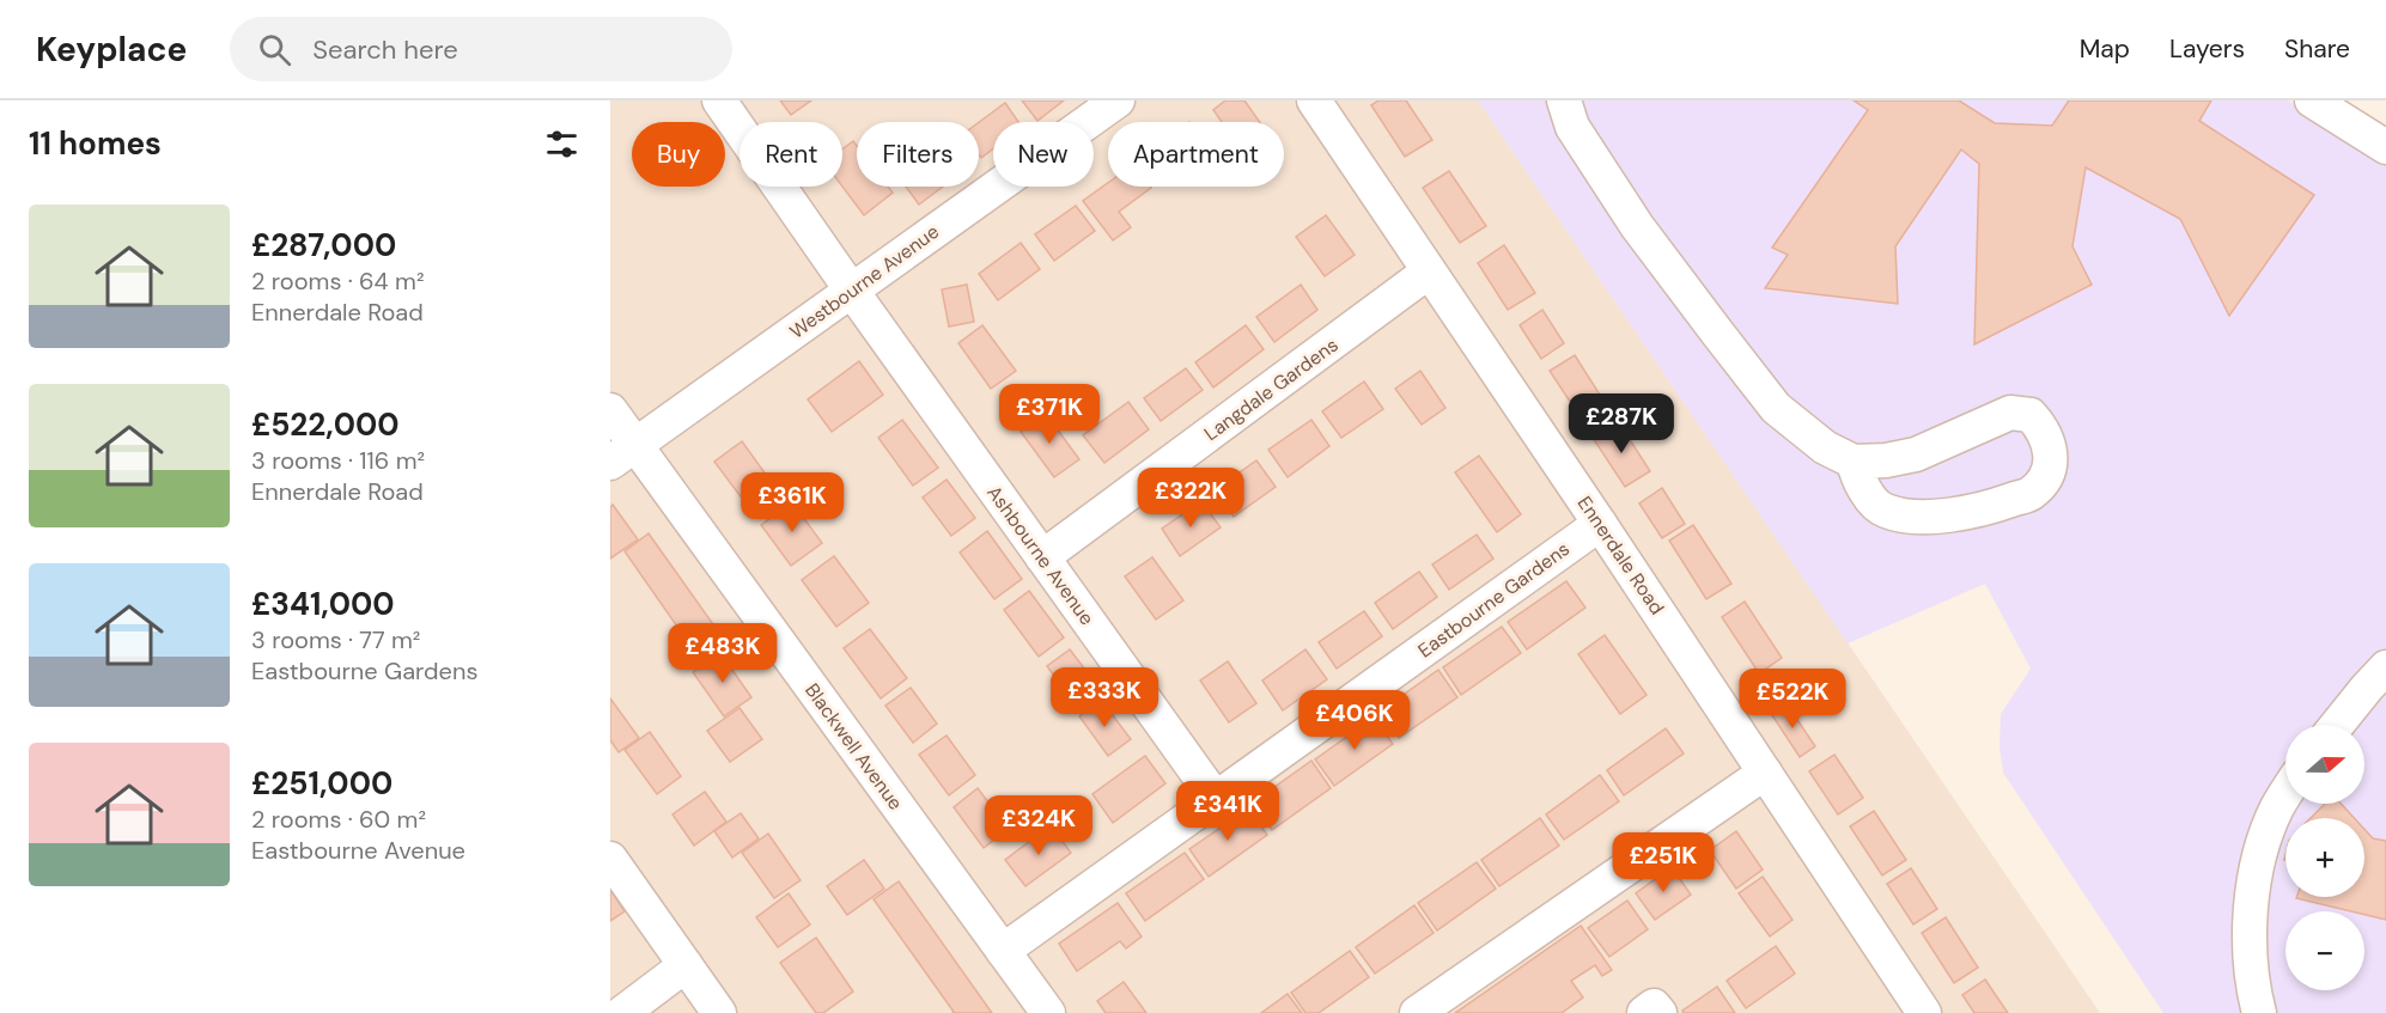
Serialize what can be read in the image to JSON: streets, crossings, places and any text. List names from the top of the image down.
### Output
{
  "streets": {
    "street": [
      "Westbourne Avenue",
      "Langdale Gardens",
      "Ashbourne Avenue",
      "Ennerdale Road",
      "Eastbourne Gardens",
      "Blackwell Avenue"
    ]
  },
  "crossings": [
    ["Westbourne Avenue", "Ashbourne Avenue"],
    ["Westbourne Avenue", "Blackwell Avenue"],
    ["Langdale Gardens", "Ashbourne Avenue"],
    ["Langdale Gardens", "Ennerdale Road"],
    ["Ashbourne Avenue", "Eastbourne Gardens"],
    ["Ennerdale Road", "Eastbourne Gardens"],
    ["Eastbourne Gardens", "Blackwell Avenue"]
  ],
  "north": "right",
  "page": {
    "header": "Keyplace",
    "search": "Search here",
    "nav": ["Map", "Layers", "Share"],
    "heading": "11 homes",
    "chip": [
      "Buy",
      "Rent",
      "Filters",
      "New",
      "Apartment"
    ],
    "list": [
      {
        "name": "£287,000",
        "note": "2 rooms · 64 m² · Ennerdale Road"
      },
      {
        "name": "£522,000",
        "note": "3 rooms · 116 m² · Ennerdale Road"
      },
      {
        "name": "£341,000",
        "note": "3 rooms · 77 m² · Eastbourne Gardens"
      },
      {
        "name": "£251,000",
        "note": "2 rooms · 60 m² · Eastbourne Avenue"
      }
    ],
    "price": [
      "£371K",
      "£287K",
      "£322K",
      "£361K",
      "£483K",
      "£333K",
      "£522K",
      "£406K",
      "£341K",
      "£324K",
      "£251K"
    ],
    "map_buttons": ["+", "−"]
  }
}
